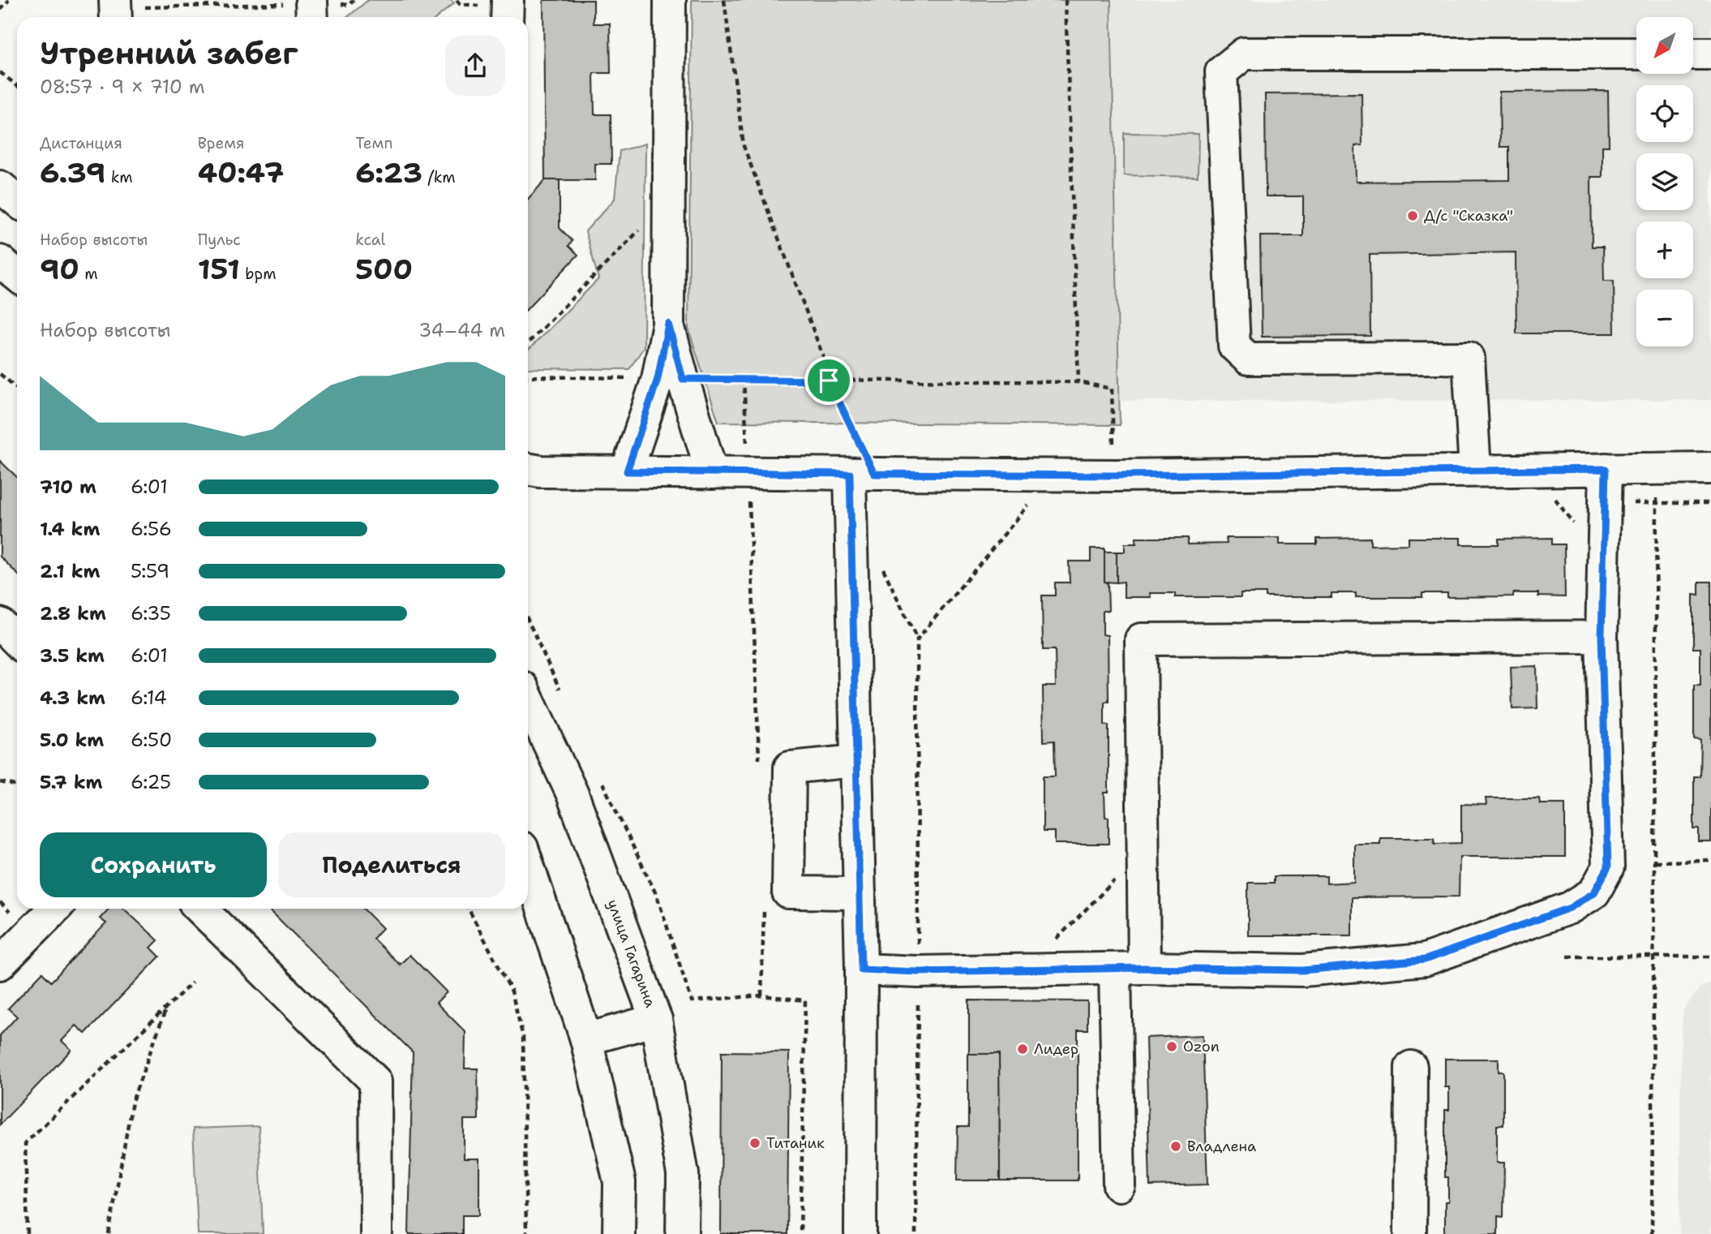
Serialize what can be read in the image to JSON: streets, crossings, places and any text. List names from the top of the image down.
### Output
{
  "streets": {
    "street": ["улица Гагарина"]
  },
  "places": [
    "Д/с \"Сказка\"",
    "Ozon",
    "Лидер",
    "Титаник",
    "Владлена"
  ],
  "north": "bottom left",
  "page": {
    "map_buttons": ["+", "−"],
    "heading": ["Утренний забег", "08:57 · 9 × 710 m"],
    "stats": [
      ["Дистанция", "6.39 km"],
      ["Время", "40:47"],
      ["Темп", "6:23 /km"],
      ["Набор высоты", "90 m"],
      ["Пульс", "151 bpm"],
      ["kcal", "500"]
    ],
    "chart": ["Набор высоты", "34–44 m"],
    "list": [
      {
        "name": "710 m",
        "note": "6:01"
      },
      {
        "name": "1.4 km",
        "note": "6:56"
      },
      {
        "name": "2.1 km",
        "note": "5:59"
      },
      {
        "name": "2.8 km",
        "note": "6:35"
      },
      {
        "name": "3.5 km",
        "note": "6:01"
      },
      {
        "name": "4.3 km",
        "note": "6:14"
      },
      {
        "name": "5.0 km",
        "note": "6:50"
      },
      {
        "name": "5.7 km",
        "note": "6:25"
      }
    ],
    "buttons": ["Сохранить", "Поделиться"]
  }
}
